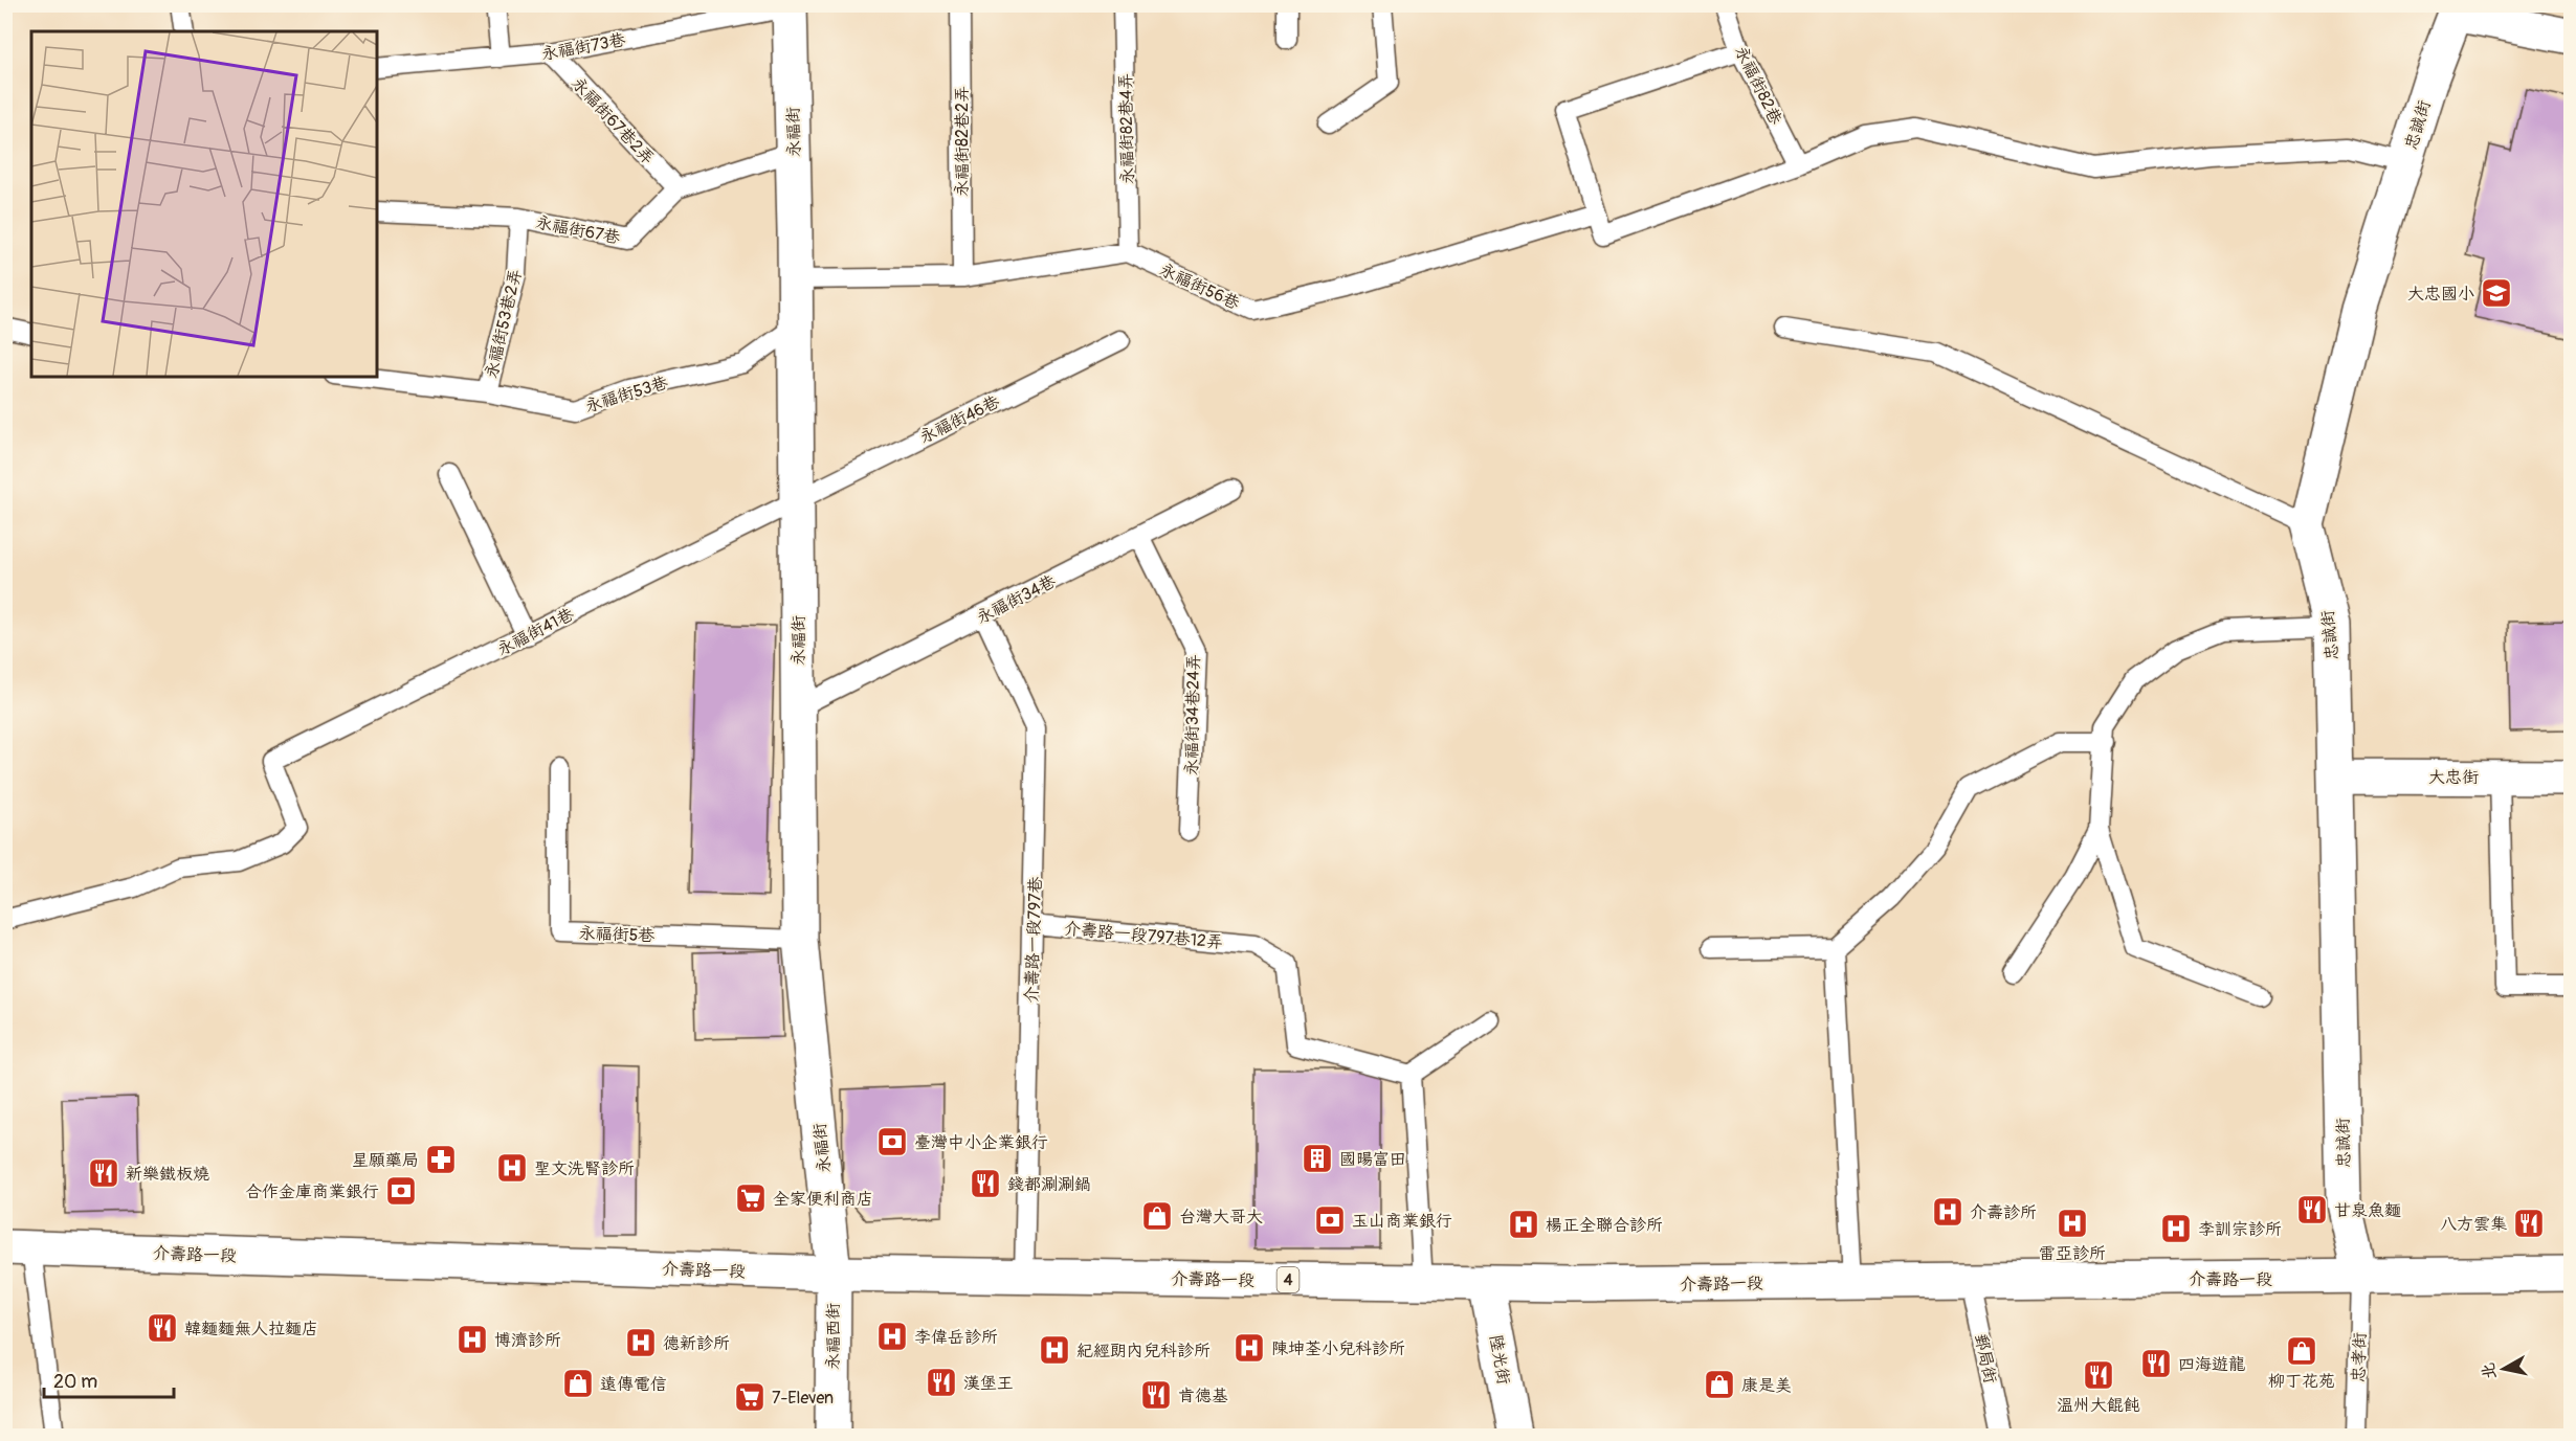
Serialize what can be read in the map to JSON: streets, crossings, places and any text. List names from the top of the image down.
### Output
{
  "streets": {
    "street": [
      "忠誠街",
      "永福街",
      "大忠街",
      "介壽路一段",
      "4",
      "永福西街",
      "陸光街"
    ],
    "lane": [
      "永福街73巷",
      "永福街82巷",
      "永福街67巷2弄",
      "永福街82巷4弄",
      "永福街82巷2弄",
      "永福街67巷",
      "永福街56巷",
      "永福街53巷2弄",
      "永福街53巷",
      "永福街46巷",
      "永福街34巷",
      "永福街41巷",
      "永福街34巷24弄",
      "永福街5巷",
      "介壽路一段797巷12弄",
      "介壽路一段797巷",
      "忠孝街",
      "郵局街"
    ]
  },
  "crossings": [
    ["永福街73巷", "永福街67巷2弄"],
    ["永福街73巷", "永福街"],
    ["永福街67巷2弄", "永福街67巷"],
    ["忠誠街", "大忠街"],
    ["忠誠街", "介壽路一段"],
    ["忠誠街", "忠孝街"],
    ["永福街82巷4弄", "永福街56巷"],
    ["永福街", "永福街67巷"],
    ["永福街", "永福街53巷"],
    ["永福街", "永福街46巷"],
    ["永福街", "永福街34巷"],
    ["永福街", "永福街41巷"],
    ["永福街", "永福街5巷"],
    ["永福街", "介壽路一段"],
    ["永福街", "永福西街"],
    ["永福街67巷", "永福街53巷2弄"],
    ["永福街53巷2弄", "永福街53巷"],
    ["永福街46巷", "永福街41巷"],
    ["永福街34巷", "永福街34巷24弄"],
    ["永福街34巷", "介壽路一段797巷"],
    ["介壽路一段797巷12弄", "介壽路一段797巷"],
    ["介壽路一段797巷", "介壽路一段"],
    ["介壽路一段", "永福西街"],
    ["介壽路一段", "忠孝街"],
    ["介壽路一段", "郵局街"],
    ["介壽路一段", "陸光街"]
  ],
  "places": {
    "school or university": ["大忠國小"],
    "bank": ["臺灣中小企業銀行", "合作金庫商業銀行", "玉山商業銀行"],
    "building": ["國暘富田"],
    "pharmacy": ["星願藥局"],
    "hospital": [
      "聖文洗腎診所",
      "介壽診所",
      "雷亞診所",
      "楊正全聯合診所",
      "李訓宗診所",
      "李偉岳診所",
      "博濟診所",
      "德新診所",
      "陳坤荃小兒科診所",
      "紀經朗內兒科診所"
    ],
    "restaurant": [
      "新樂鐵板燒",
      "錢都涮涮鍋",
      "甘泉魚麵",
      "八方雲集",
      "韓麵麵無人拉麵店",
      "四海遊龍",
      "溫州大餛飩",
      "漢堡王",
      "肯德基"
    ],
    "supermarket": ["全家便利商店", "7-Eleven"],
    "shop": [
      "台灣大哥大",
      "柳丁花苑",
      "遠傳電信",
      "康是美"
    ]
  },
  "scale_bar": "20 m",
  "north": "left"
}
